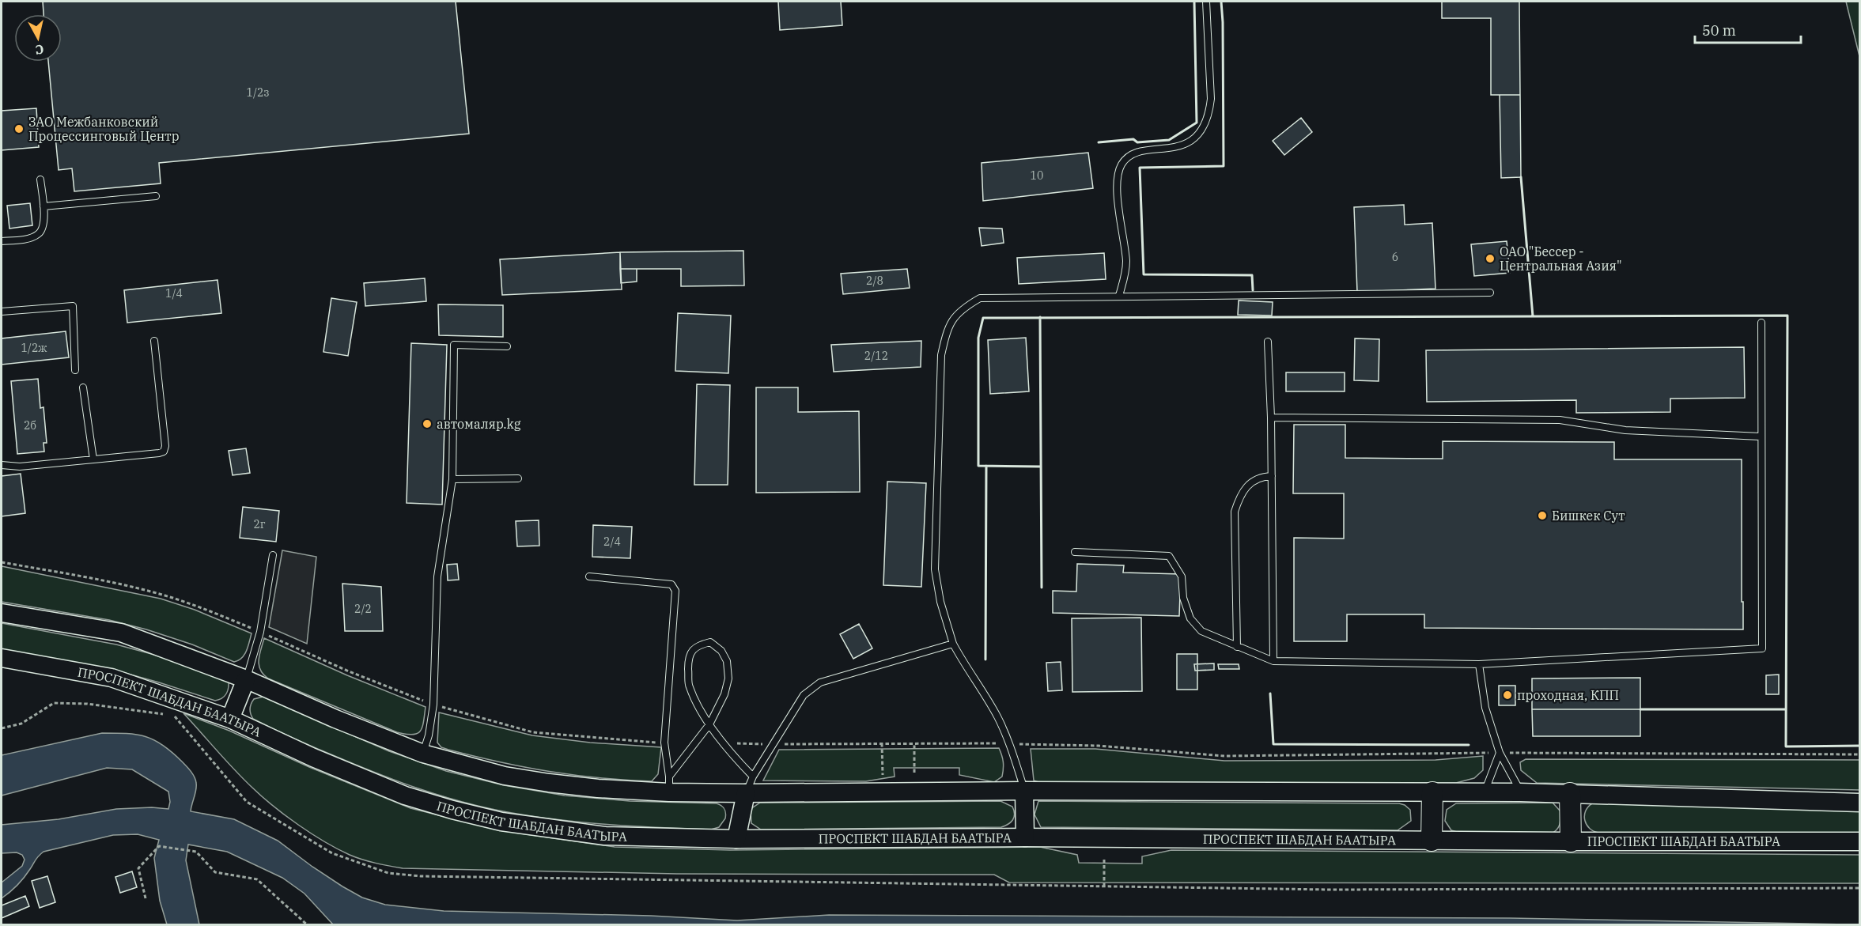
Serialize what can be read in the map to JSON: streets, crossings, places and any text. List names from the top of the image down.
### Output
{
  "streets": {
    "main road": ["ПРОСПЕКТ ШАБДАН БААТЫРА"]
  },
  "places": [
    "ЗАО Межбанковский Процессинговый Центр",
    "ОАО \"Бессер - Центральная Азия\"",
    "автомаляр.kg",
    "Бишкек Сут",
    "проходная, КПП"
  ],
  "house_numbers": [
    "1/2з",
    "10",
    "6",
    "2/8",
    "1/4",
    "1/2ж",
    "2/12",
    "2б",
    "2г",
    "2/4",
    "2/2"
  ],
  "scale_bar": "50 m",
  "north": "bottom"
}
